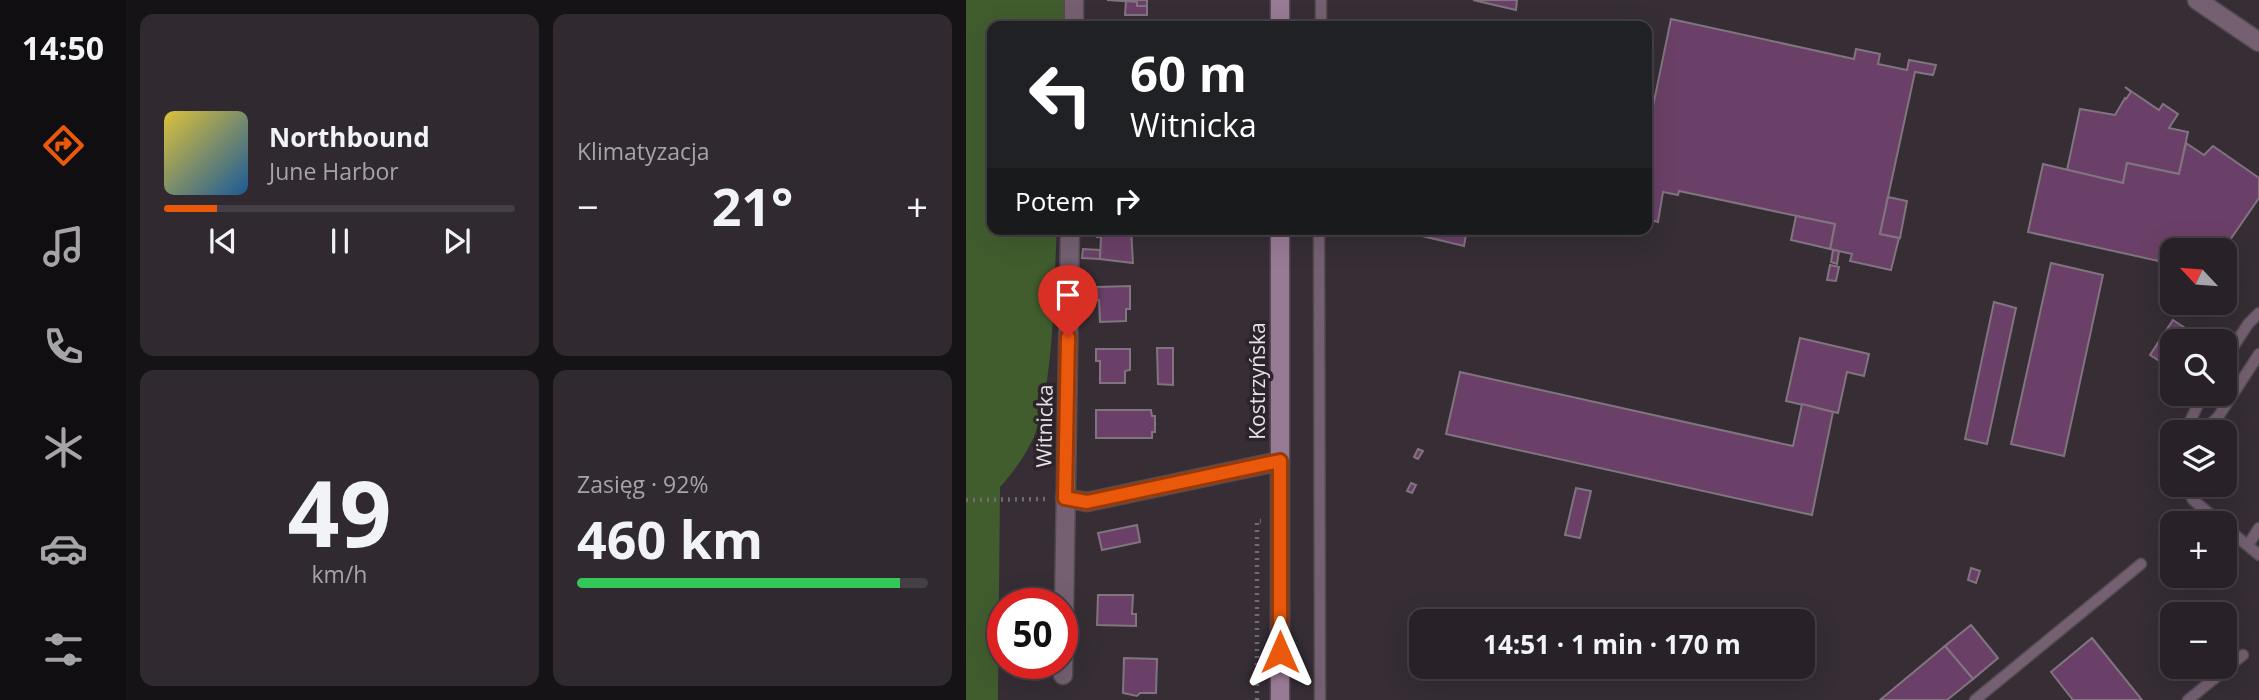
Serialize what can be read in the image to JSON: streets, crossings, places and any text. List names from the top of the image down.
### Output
{
  "streets": {
    "main road": ["Kostrzyńska"],
    "street": ["Witnicka"]
  },
  "north": "top left",
  "page": {
    "tabs": "14:50",
    "tile": [
      "Klimatyzacja",
      ["49", "km/h"],
      ["Zasięg · 92%", "460 km"]
    ],
    "turn": ["60 m", "Witnicka"],
    "song": ["Northbound", "June Harbor"],
    "then": "Potem",
    "heat": ["−", "21°", "+"],
    "map_buttons": ["+", "−"],
    "limit": "50",
    "trip": "14:51 · 1 min · 170 m"
  }
}
